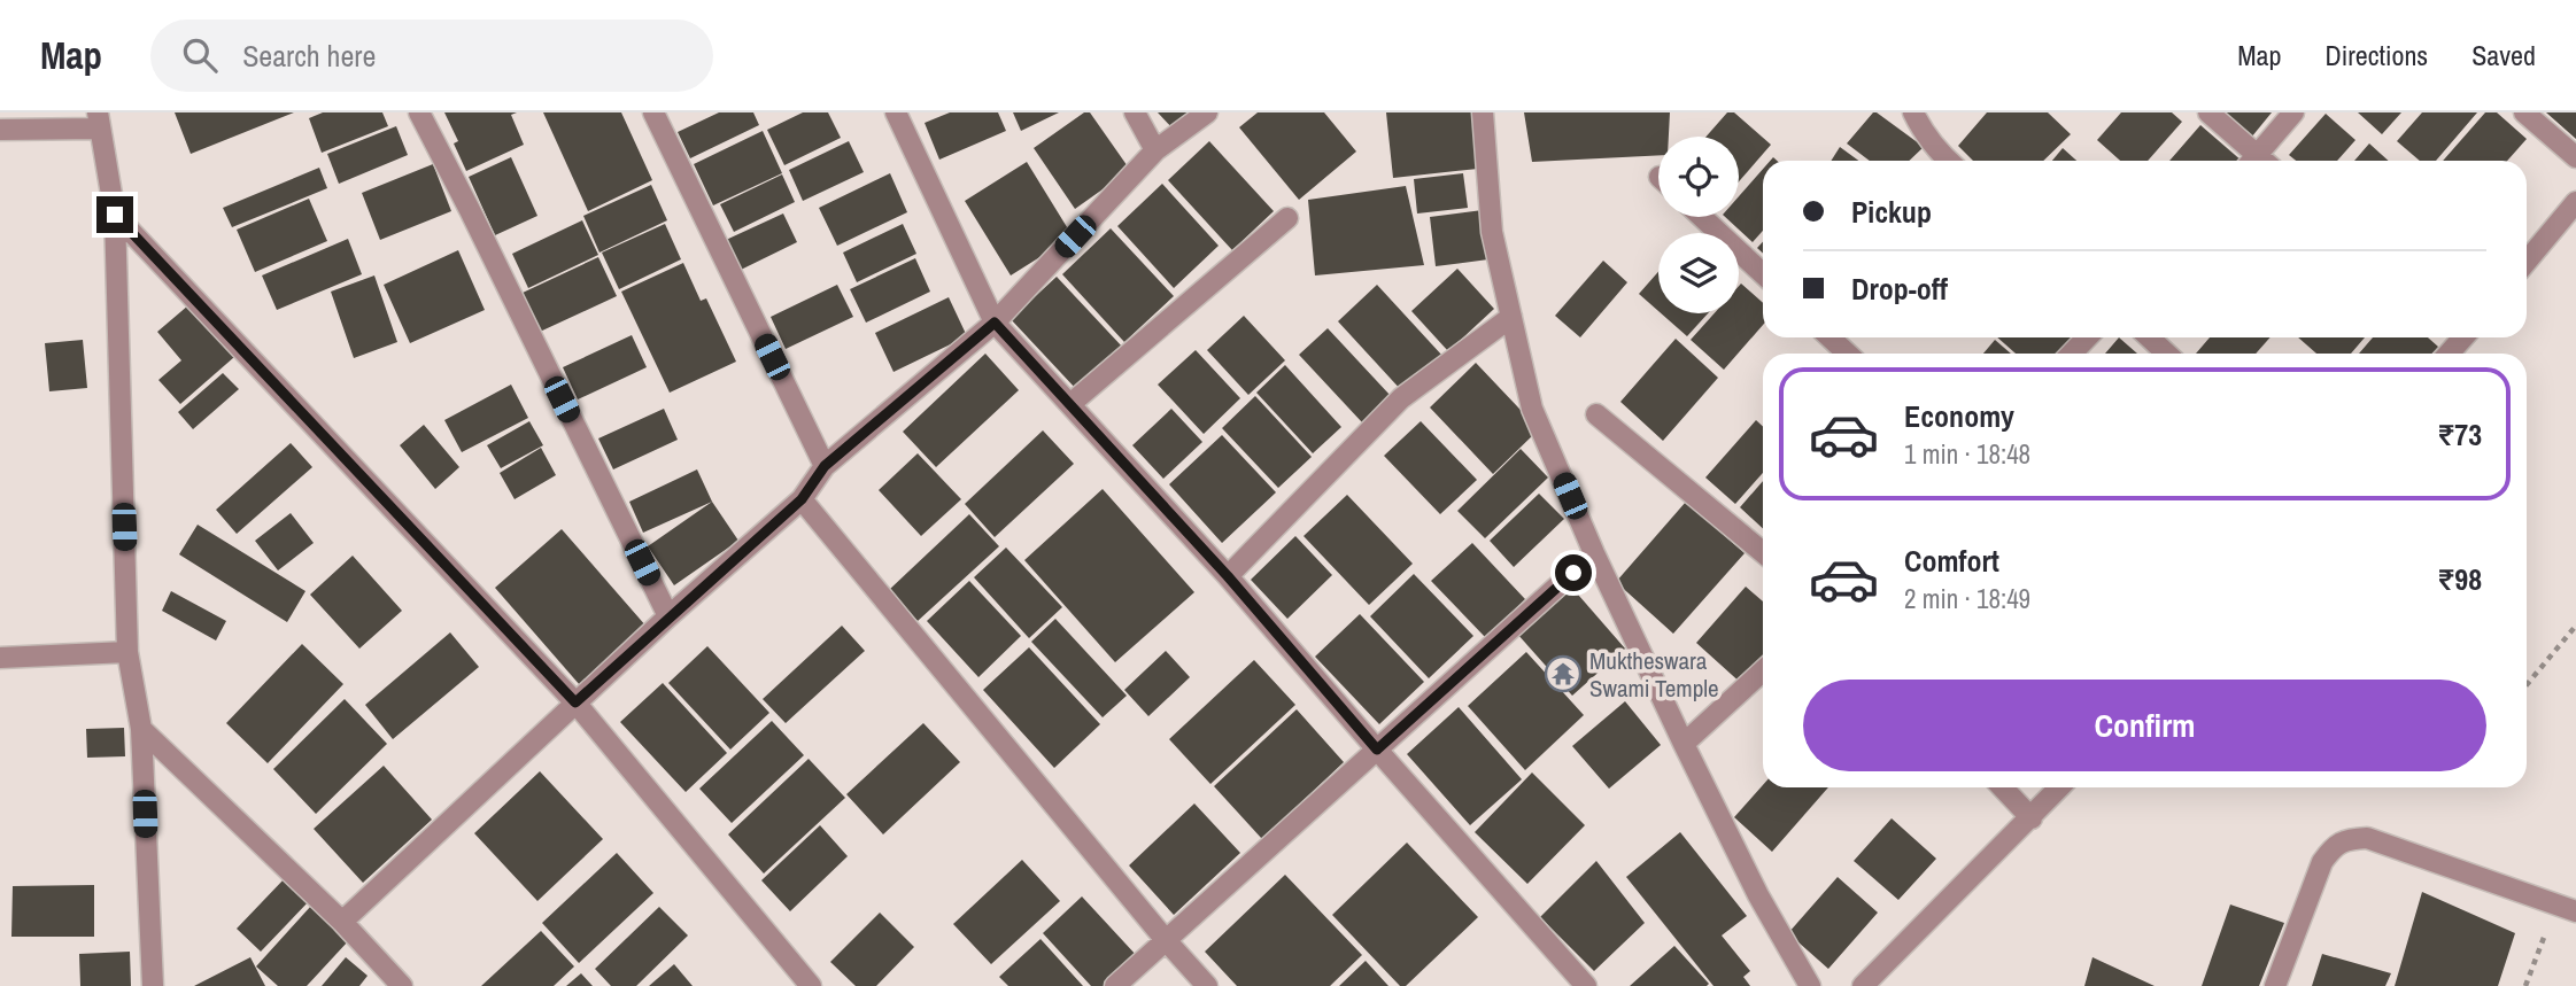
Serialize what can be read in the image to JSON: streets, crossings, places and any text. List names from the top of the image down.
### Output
{
  "places": {
    "temple": ["Muktheswara Swami Temple"]
  },
  "page": {
    "header": "Map",
    "search": "Search here",
    "nav": ["Map", "Directions", "Saved"],
    "banner": ["Pickup", "Drop-off"],
    "list": [
      {
        "name": "Economy",
        "note": "1 min · 18:48",
        "value": "₹73"
      },
      {
        "name": "Comfort",
        "note": "2 min · 18:49",
        "value": "₹98"
      }
    ],
    "buttons": "Confirm"
  }
}
